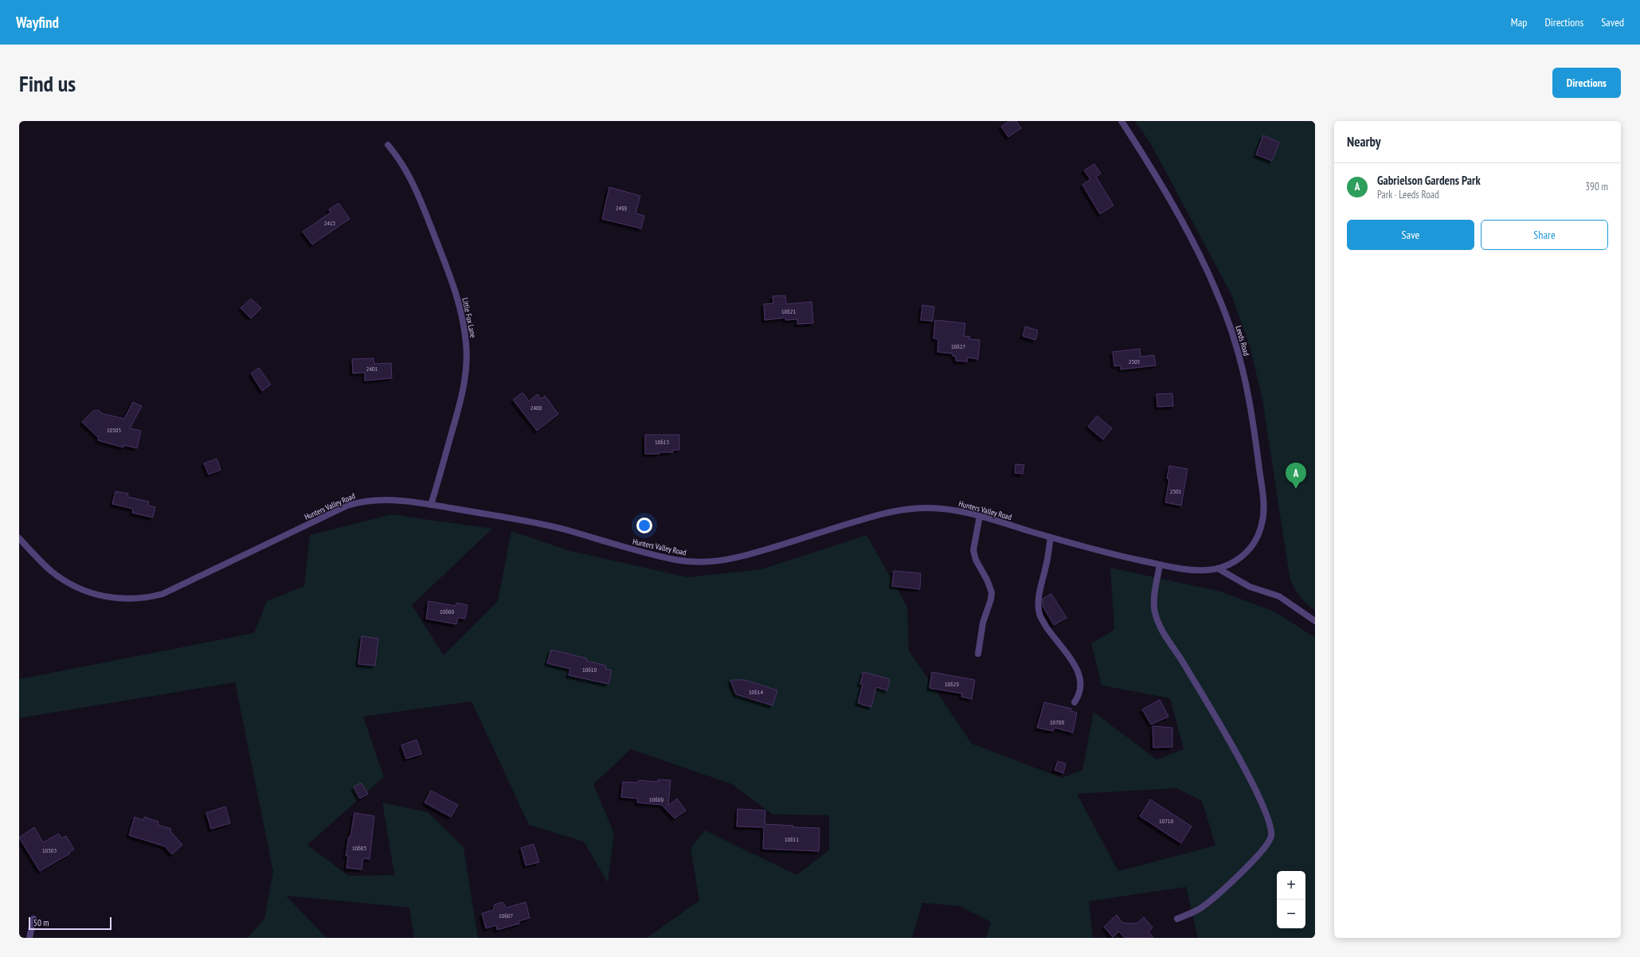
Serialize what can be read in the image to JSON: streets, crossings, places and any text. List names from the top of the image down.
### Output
{
  "streets": {
    "street": ["Little Fox Lane", "Leeds Road", "Hunters Valley Road"]
  },
  "crossings": [
    ["Little Fox Lane", "Hunters Valley Road"],
    ["Leeds Road", "Hunters Valley Road"]
  ],
  "house_numbers": [
    "2499",
    "2415",
    "10621",
    "10627",
    "2505",
    "2401",
    "2400",
    "10505",
    "10613",
    "2501",
    "10600",
    "10610",
    "10628",
    "10614",
    "10700",
    "10609",
    "10710",
    "10611",
    "10603",
    "10503",
    "10607"
  ],
  "scale_bar": "50 m",
  "page": {
    "header": "Wayfind",
    "nav": ["Map", "Directions", "Saved"],
    "buttons": [
      "Directions",
      ["Save", "Share"]
    ],
    "title": "Find us",
    "heading": "Nearby",
    "list": [
      {
        "mark": "A",
        "name": "Gabrielson Gardens Park",
        "note": "Park · Leeds Road",
        "value": "390 m"
      }
    ],
    "pins": "A",
    "map_buttons": ["+", "−"],
    "scale": "50 m"
  }
}
